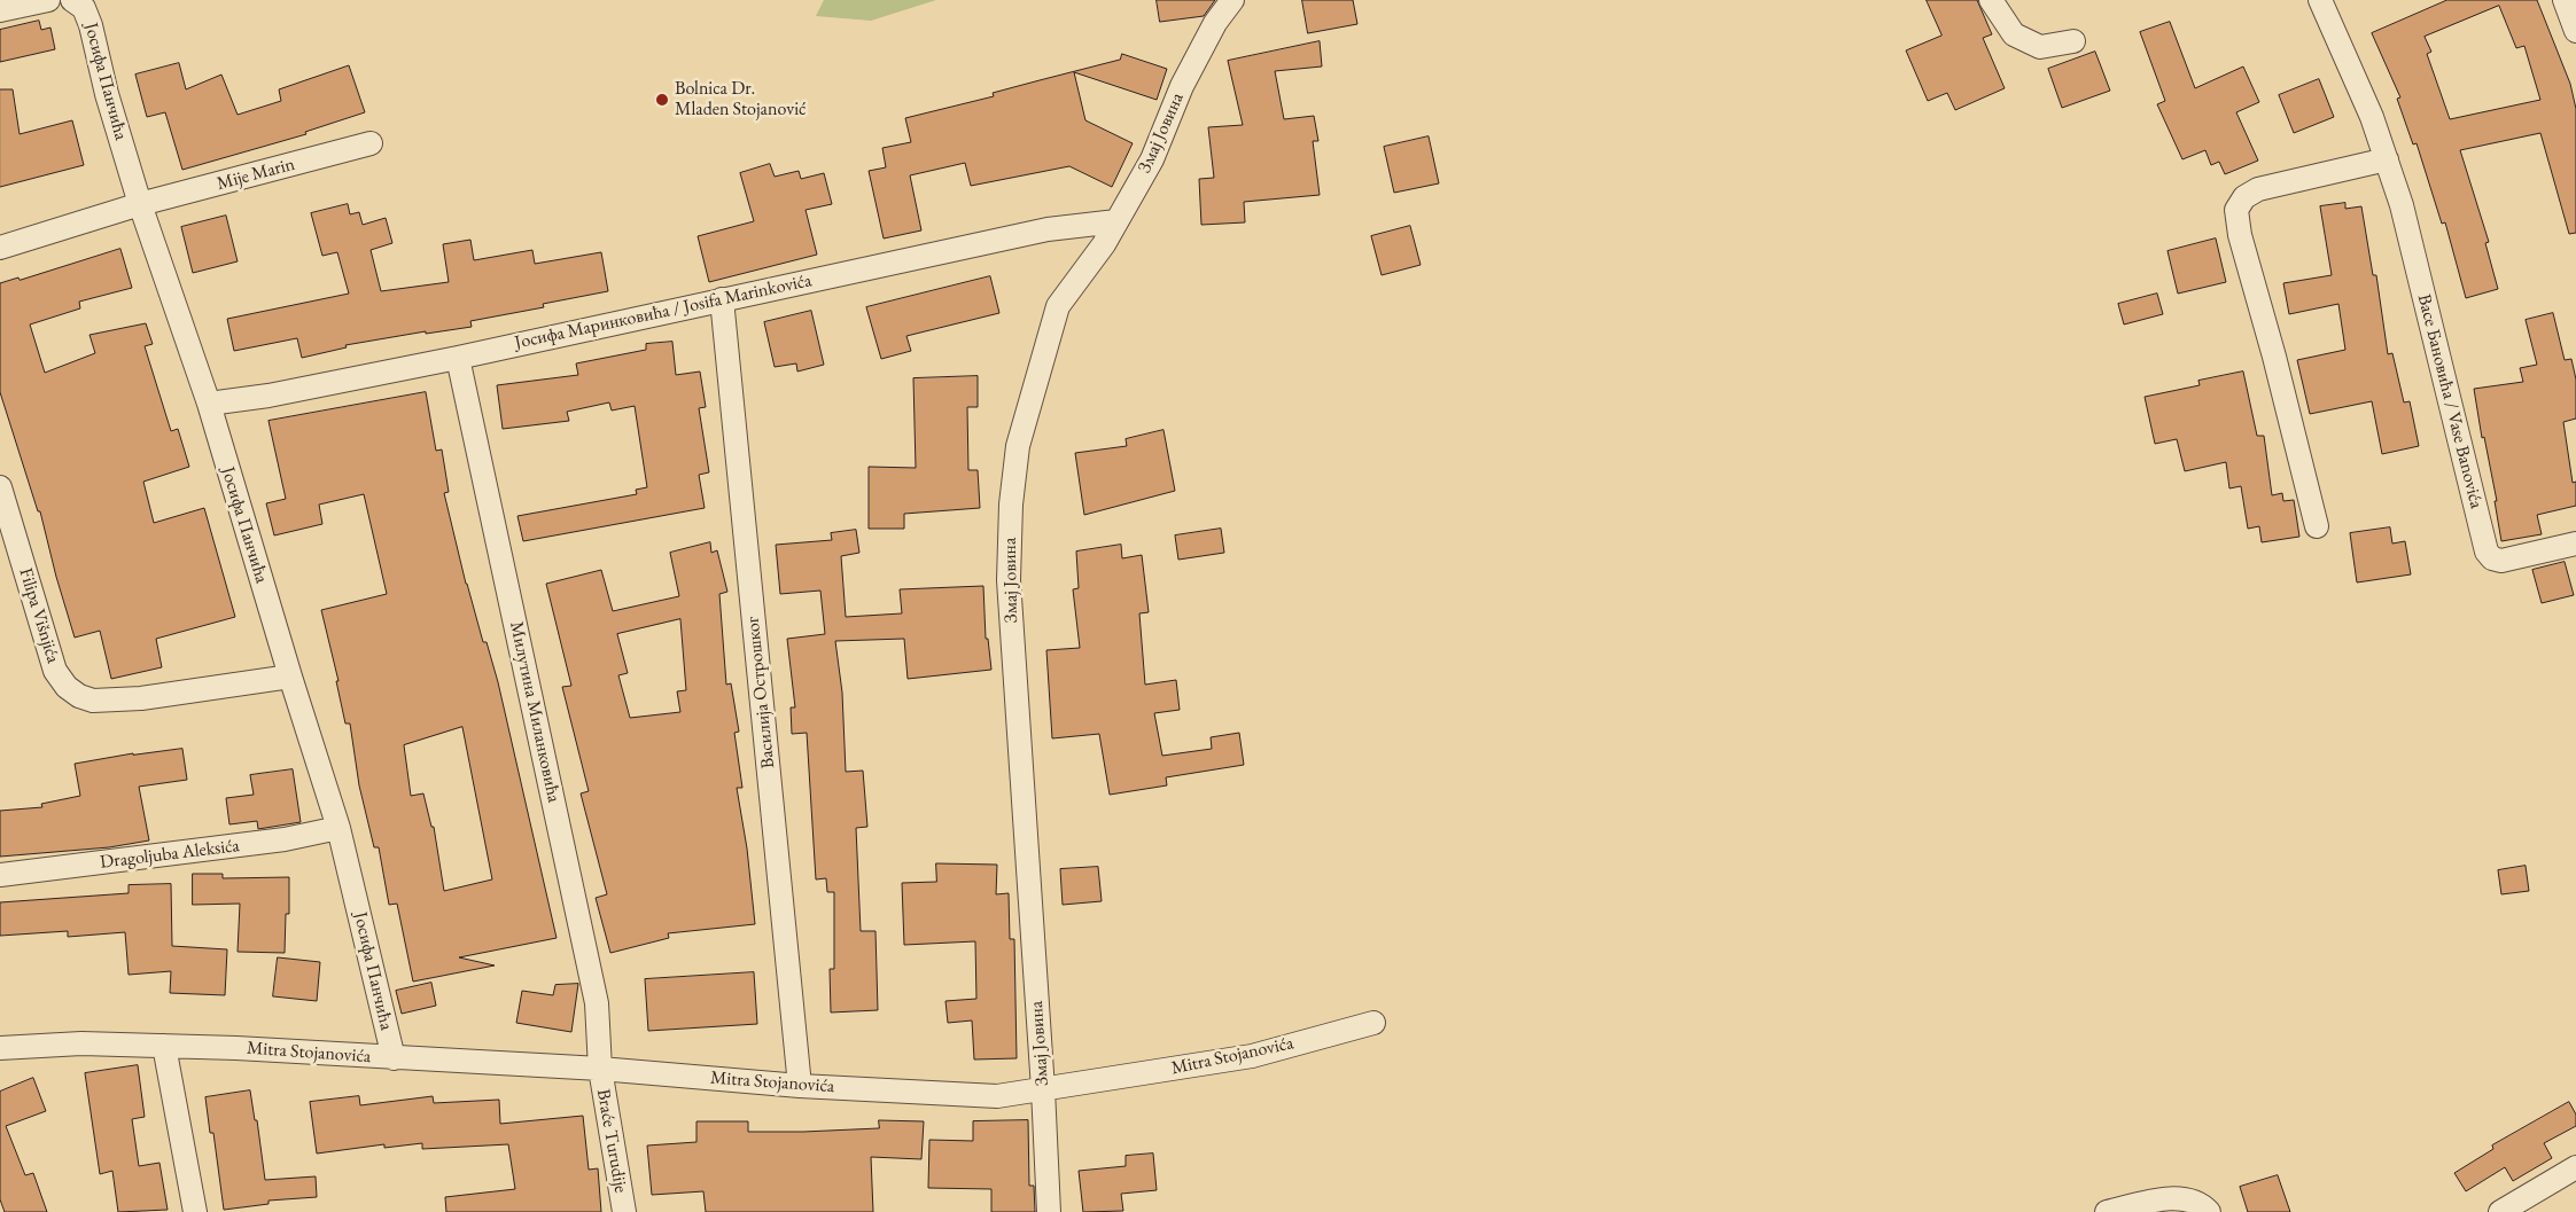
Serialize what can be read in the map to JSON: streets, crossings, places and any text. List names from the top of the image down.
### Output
{
  "streets": {
    "street": [
      "Јосифа Панчића",
      "Змај Јовина",
      "Mije Marin",
      "Јосифа Маринковића / Josifa Marinkovića",
      "Васе Бановића / Vase Banovića",
      "Filipa Višnjića",
      "Василија Острошког",
      "Милутина Миланковића",
      "Dragoljuba Aleksića",
      "Mitra Stojanovića",
      "Braće Turudije"
    ]
  },
  "crossings": [
    ["Јосифа Панчића", "Mije Marin"],
    ["Јосифа Панчића", "Јосифа Маринковића / Josifa Marinkovića"],
    ["Јосифа Панчића", "Filipa Višnjića"],
    ["Јосифа Панчића", "Dragoljuba Aleksića"],
    ["Јосифа Панчића", "Mitra Stojanovića"],
    ["Змај Јовина", "Јосифа Маринковића / Josifa Marinkovića"],
    ["Змај Јовина", "Mitra Stojanovića"],
    ["Јосифа Маринковића / Josifa Marinkovića", "Василија Острошког"],
    ["Јосифа Маринковића / Josifa Marinkovića", "Милутина Миланковића"],
    ["Василија Острошког", "Mitra Stojanovića"],
    ["Милутина Миланковића", "Mitra Stojanovića"],
    ["Милутина Миланковића", "Braće Turudije"],
    ["Mitra Stojanovića", "Braće Turudije"]
  ],
  "places": ["Bolnica Dr. Mladen Stojanović"]
}
